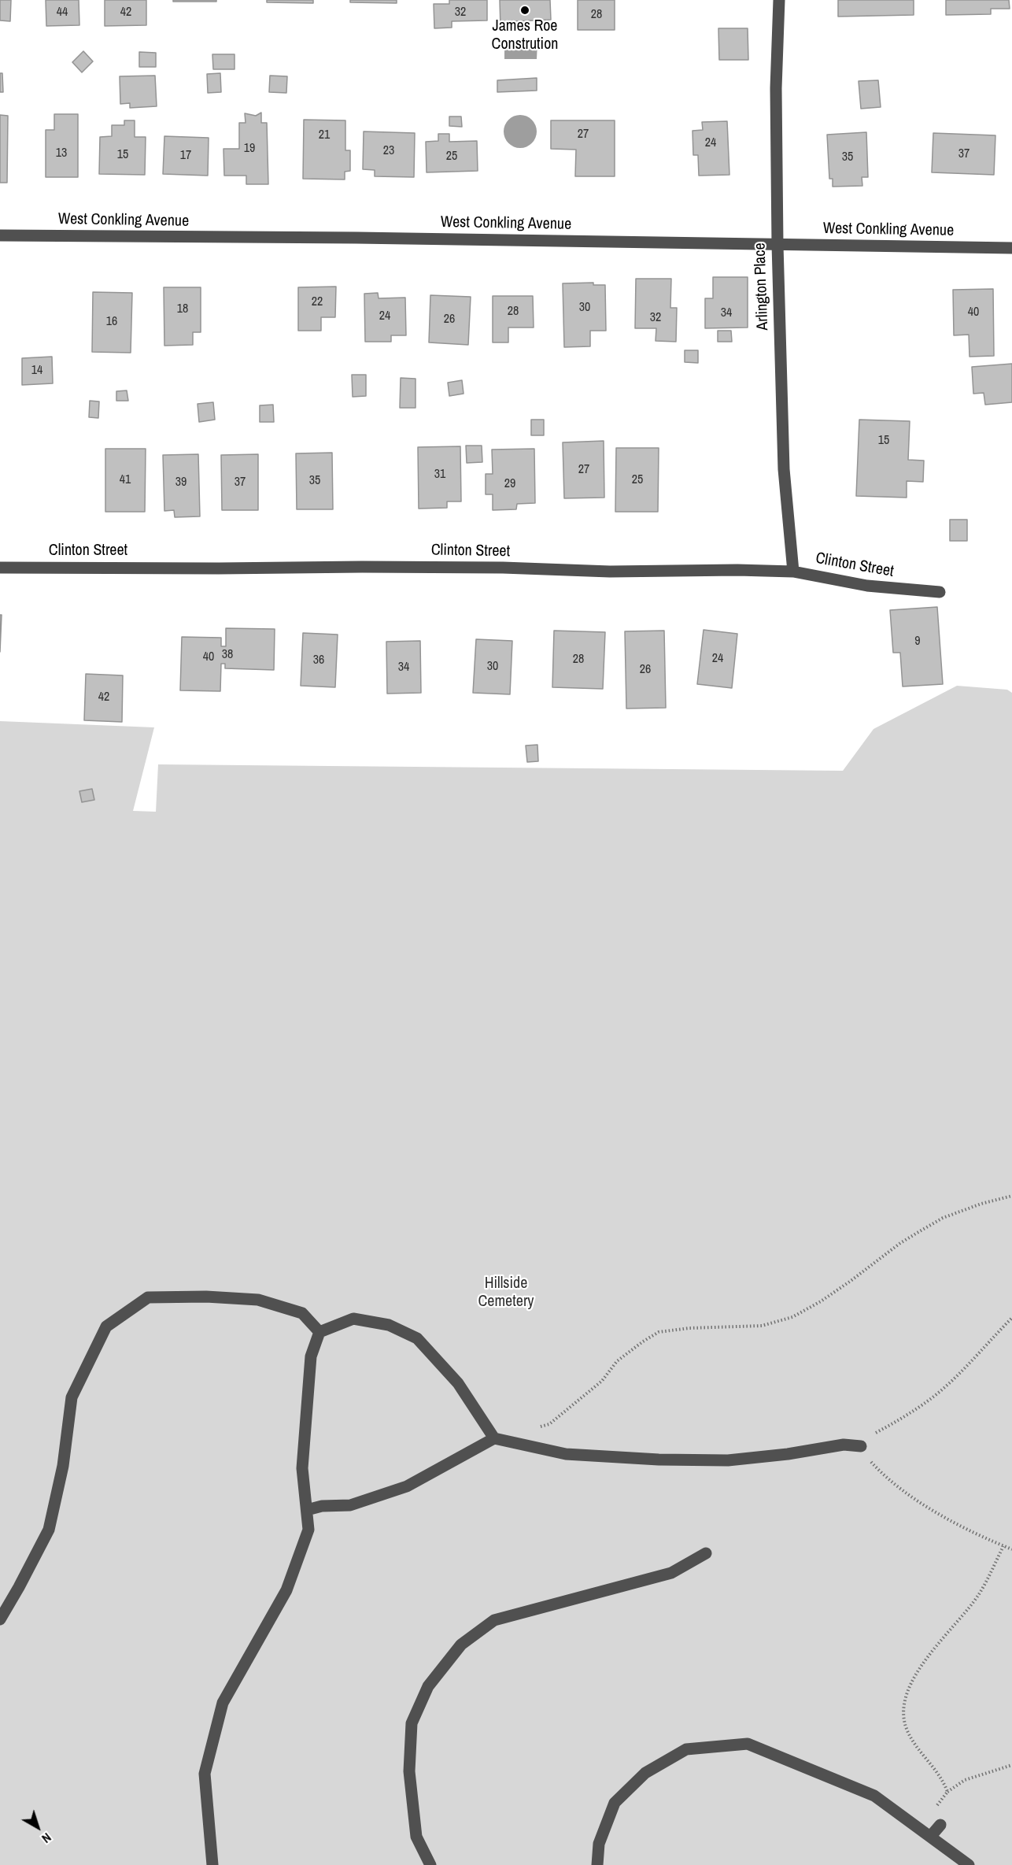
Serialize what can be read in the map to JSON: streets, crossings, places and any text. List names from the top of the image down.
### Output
{
  "streets": {
    "street": ["West Conkling Avenue", "Arlington Place", "Clinton Street"]
  },
  "crossings": [
    ["West Conkling Avenue", "Arlington Place"],
    ["Arlington Place", "Clinton Street"]
  ],
  "parks": ["Hillside Cemetery"],
  "places": ["James Roe Constrution"],
  "house_numbers": [
    "44",
    "42",
    "32",
    "28",
    "27",
    "21",
    "24",
    "19",
    "23",
    "13",
    "37",
    "15",
    "17",
    "25",
    "35",
    "22",
    "30",
    "18",
    "28",
    "40",
    "34",
    "24",
    "32",
    "26",
    "16",
    "14",
    "15",
    "27",
    "31",
    "41",
    "25",
    "35",
    "39",
    "37",
    "29",
    "9",
    "38",
    "40",
    "24",
    "28",
    "36",
    "30",
    "34",
    "26",
    "42"
  ],
  "north": "bottom right"
}
